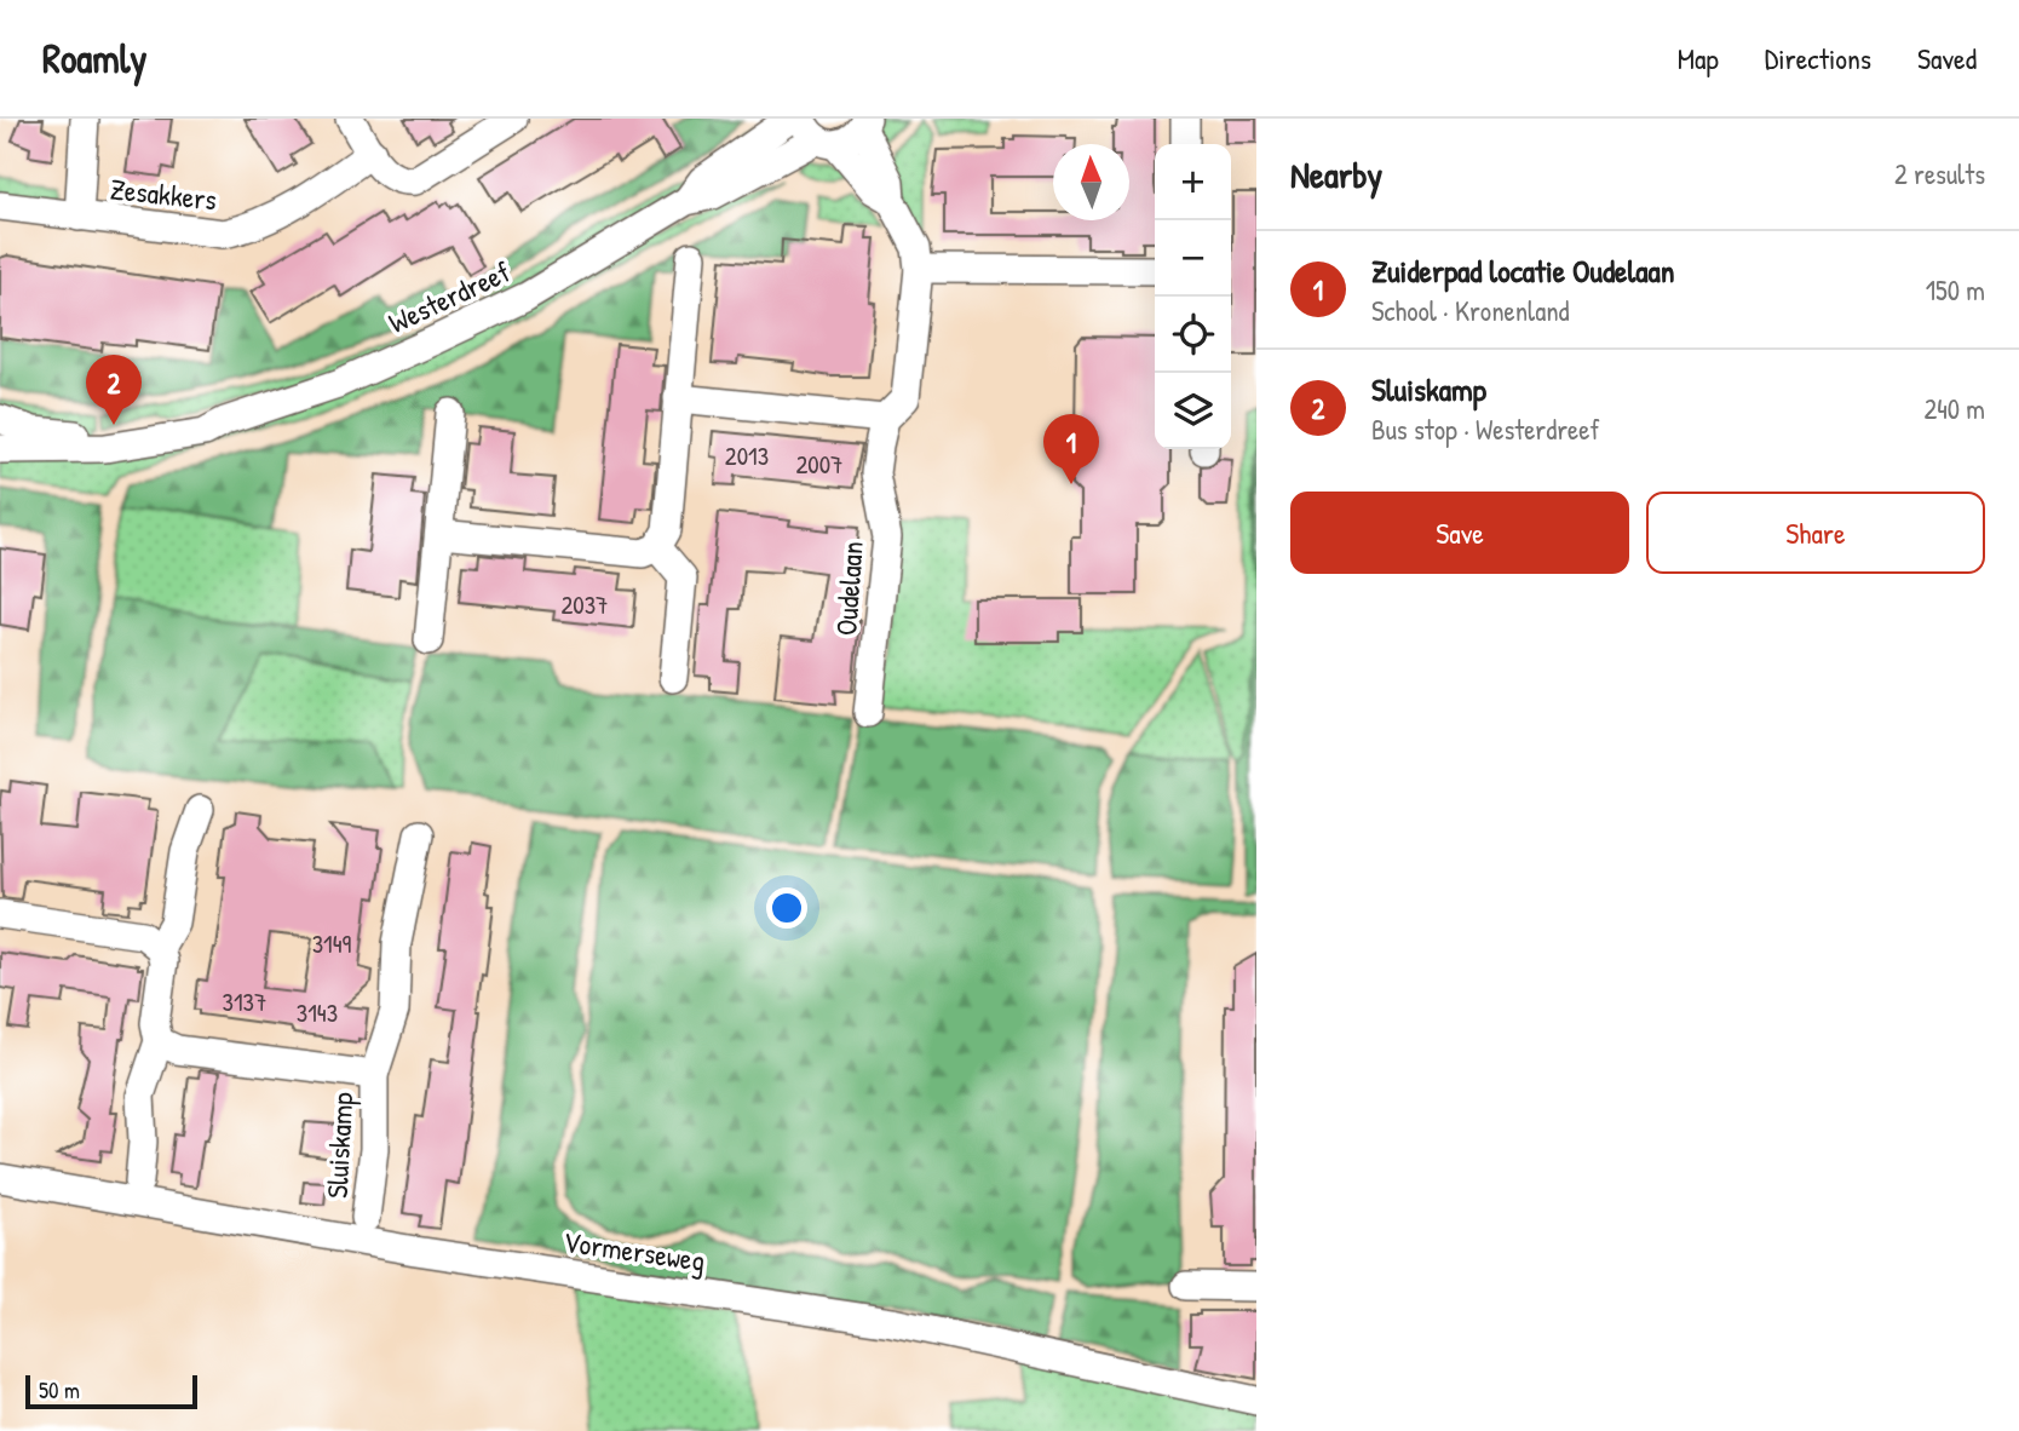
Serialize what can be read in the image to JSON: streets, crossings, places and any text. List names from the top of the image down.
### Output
{
  "streets": {
    "street": [
      "Zesakkers",
      "Westerdreef",
      "Oudelaan",
      "Sluiskamp",
      "Vormerseweg"
    ]
  },
  "crossings": [
    ["Westerdreef", "Oudelaan"]
  ],
  "house_numbers": [
    "2013",
    "2007",
    "2037",
    "3149",
    "3137",
    "3143"
  ],
  "scale_bar": "50 m",
  "north": "top",
  "page": {
    "header": "Roamly",
    "nav": ["Map", "Directions", "Saved"],
    "heading": ["Nearby", "2 results"],
    "map_buttons": ["+", "−"],
    "list": [
      {
        "mark": "1",
        "name": "Zuiderpad locatie Oudelaan",
        "note": "School · Kronenland",
        "value": "150 m"
      },
      {
        "mark": "2",
        "name": "Sluiskamp",
        "note": "Bus stop · Westerdreef",
        "value": "240 m"
      }
    ],
    "pins": ["2", "1"],
    "buttons": ["Save", "Share"],
    "scale": "50 m"
  }
}
